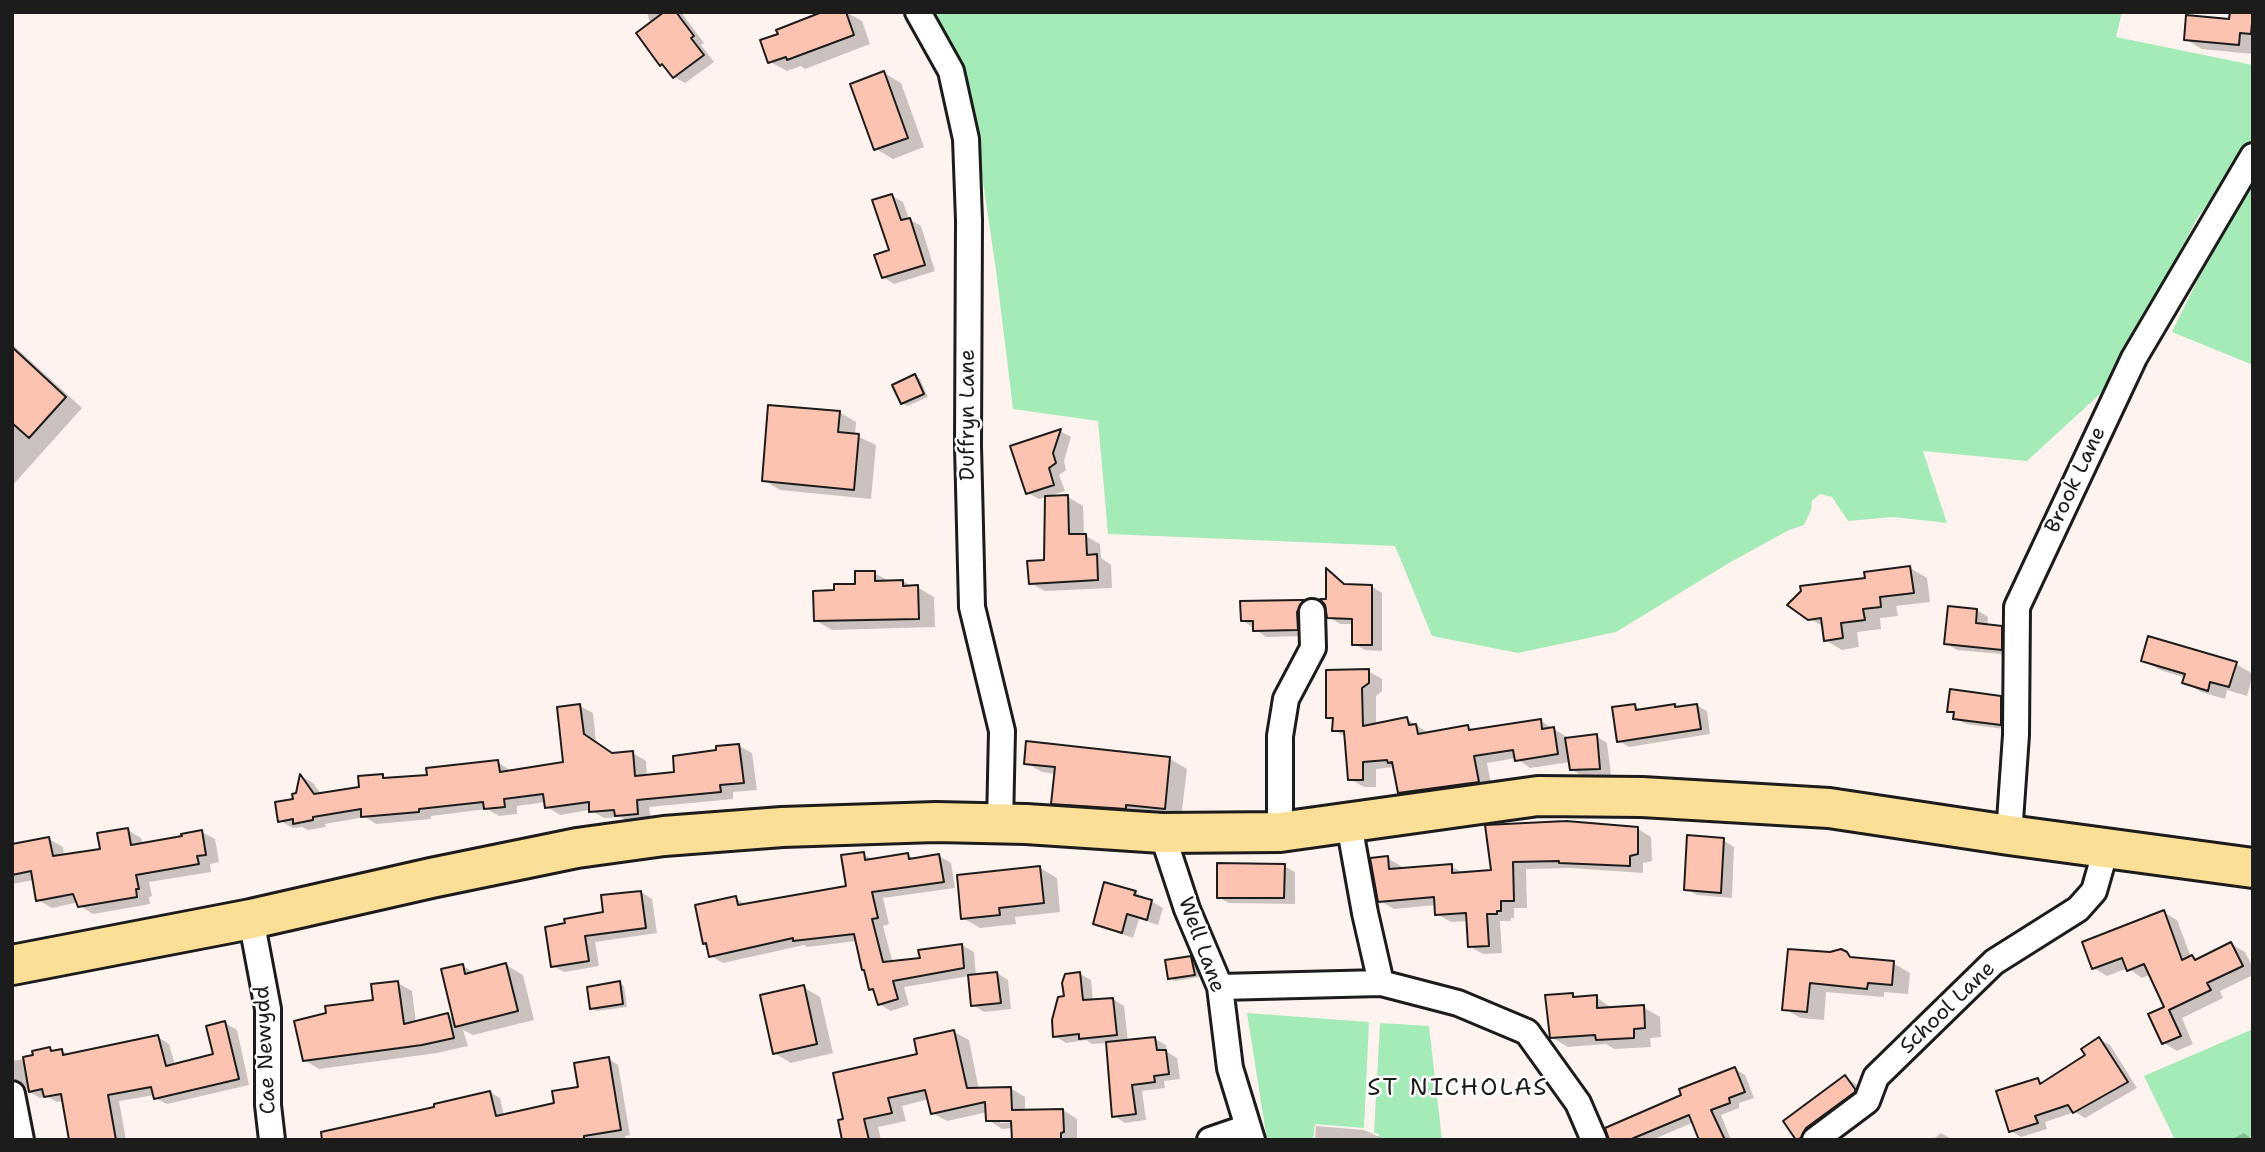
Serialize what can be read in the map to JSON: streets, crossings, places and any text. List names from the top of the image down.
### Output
{
  "streets": {
    "street": [
      "Duffryn Lane",
      "Brook Lane",
      "Well Lane",
      "School Lane",
      "Cae Newydd"
    ]
  },
  "districts": ["ST NICHOLAS"]
}
